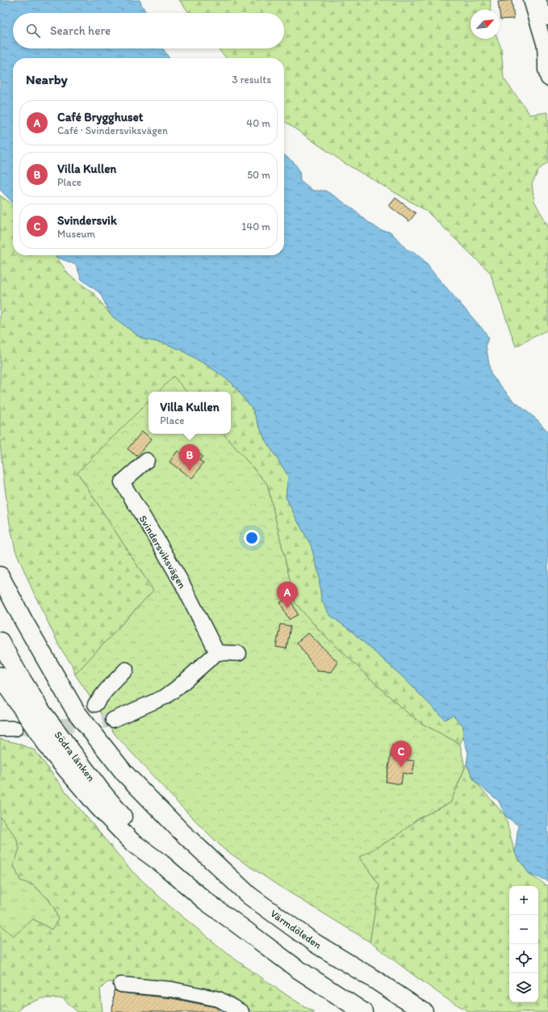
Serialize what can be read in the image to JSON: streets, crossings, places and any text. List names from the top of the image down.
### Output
{
  "streets": {
    "highway": ["Södra länken", "Värmdöleden"],
    "street": ["Svindersviksvägen"]
  },
  "north": "top right",
  "page": {
    "search": "Search here",
    "heading": ["Nearby", "3 results"],
    "list": [
      {
        "mark": "A",
        "name": "Café Brygghuset",
        "note": "Café · Svindersviksvägen",
        "value": "40 m"
      },
      {
        "mark": "B",
        "name": "Villa Kullen",
        "note": "Place",
        "value": "50 m"
      },
      {
        "mark": "C",
        "name": "Svindersvik",
        "note": "Museum",
        "value": "140 m"
      }
    ],
    "popup": ["Villa Kullen", "Place"],
    "pins": ["B", "A", "C"],
    "map_buttons": ["+", "−"]
  }
}
